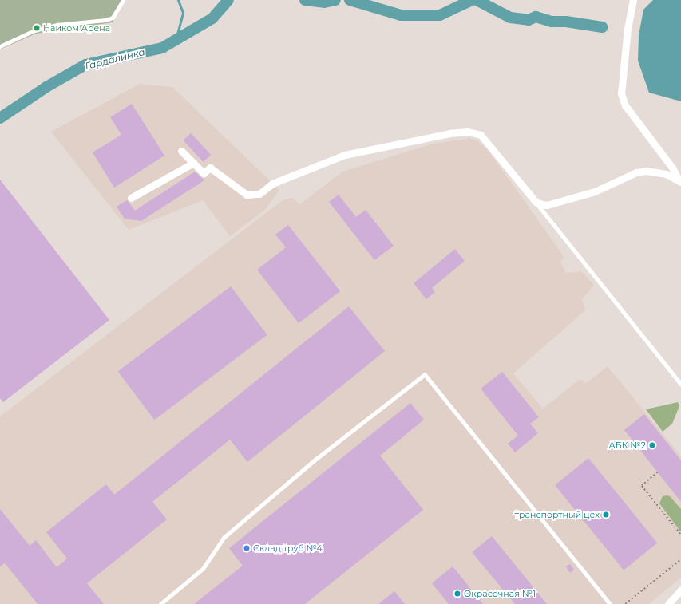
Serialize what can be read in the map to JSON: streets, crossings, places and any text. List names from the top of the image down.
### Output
{
  "water": ["Гардалинка"],
  "places": [
    "Наиком Арена",
    "АБК №2",
    "транспортный цех",
    "Склад труб №4",
    "Окрасочная №1"
  ]
}
